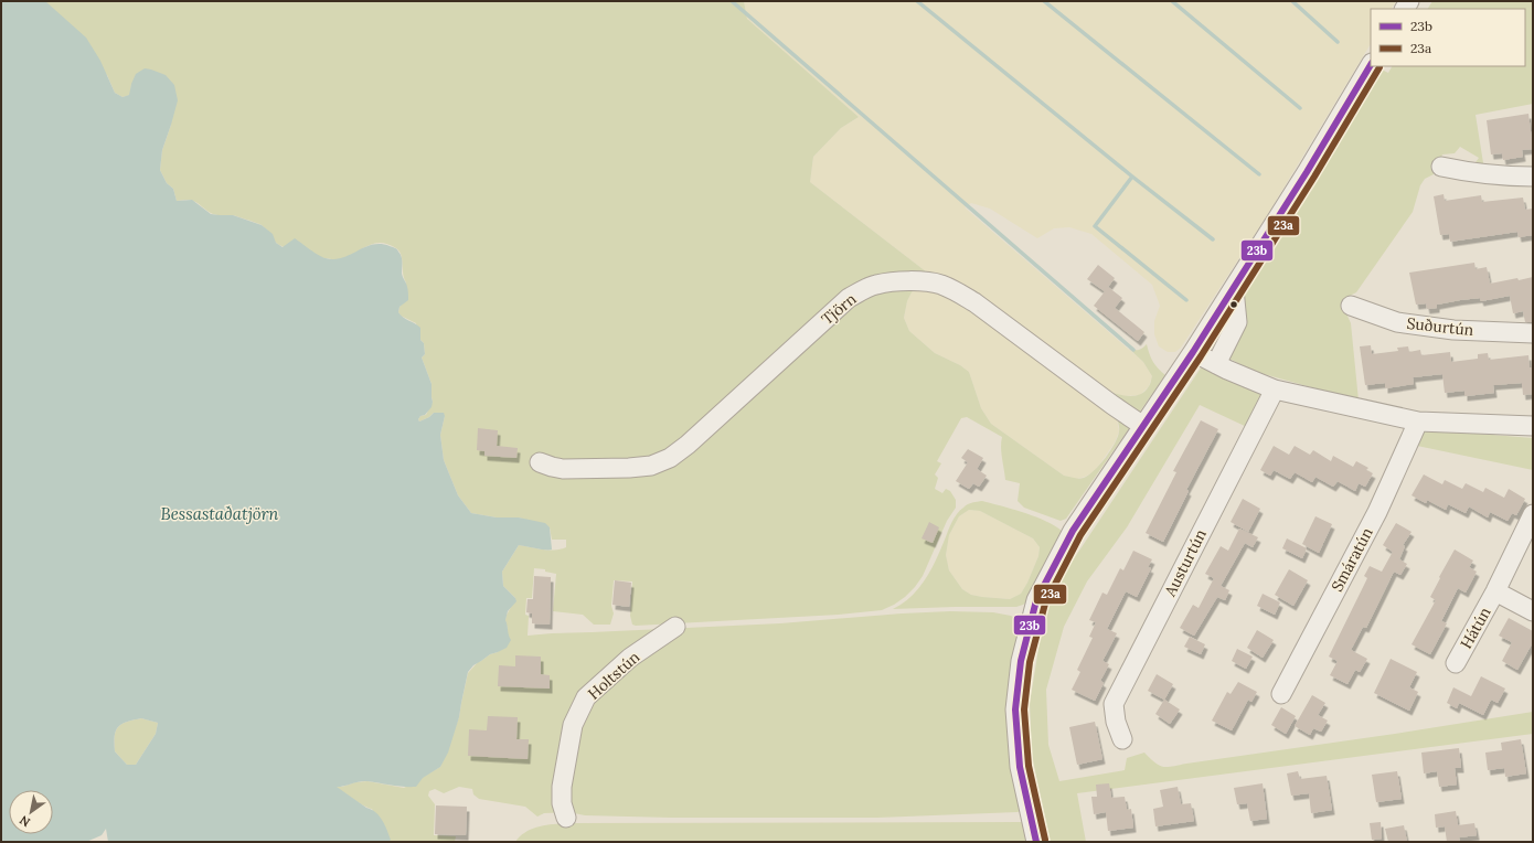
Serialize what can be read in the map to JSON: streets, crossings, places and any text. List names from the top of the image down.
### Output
{
  "streets": {
    "street": [
      "Tjörn",
      "Suðurtún",
      "Smáratún",
      "Austurtún",
      "Hátún",
      "Holtstún"
    ]
  },
  "water": ["Bessastaðatjörn"],
  "lines": ["transit line 23b", "transit line 23a"],
  "legend": ["23b", "23a"],
  "north": "bottom left"
}
